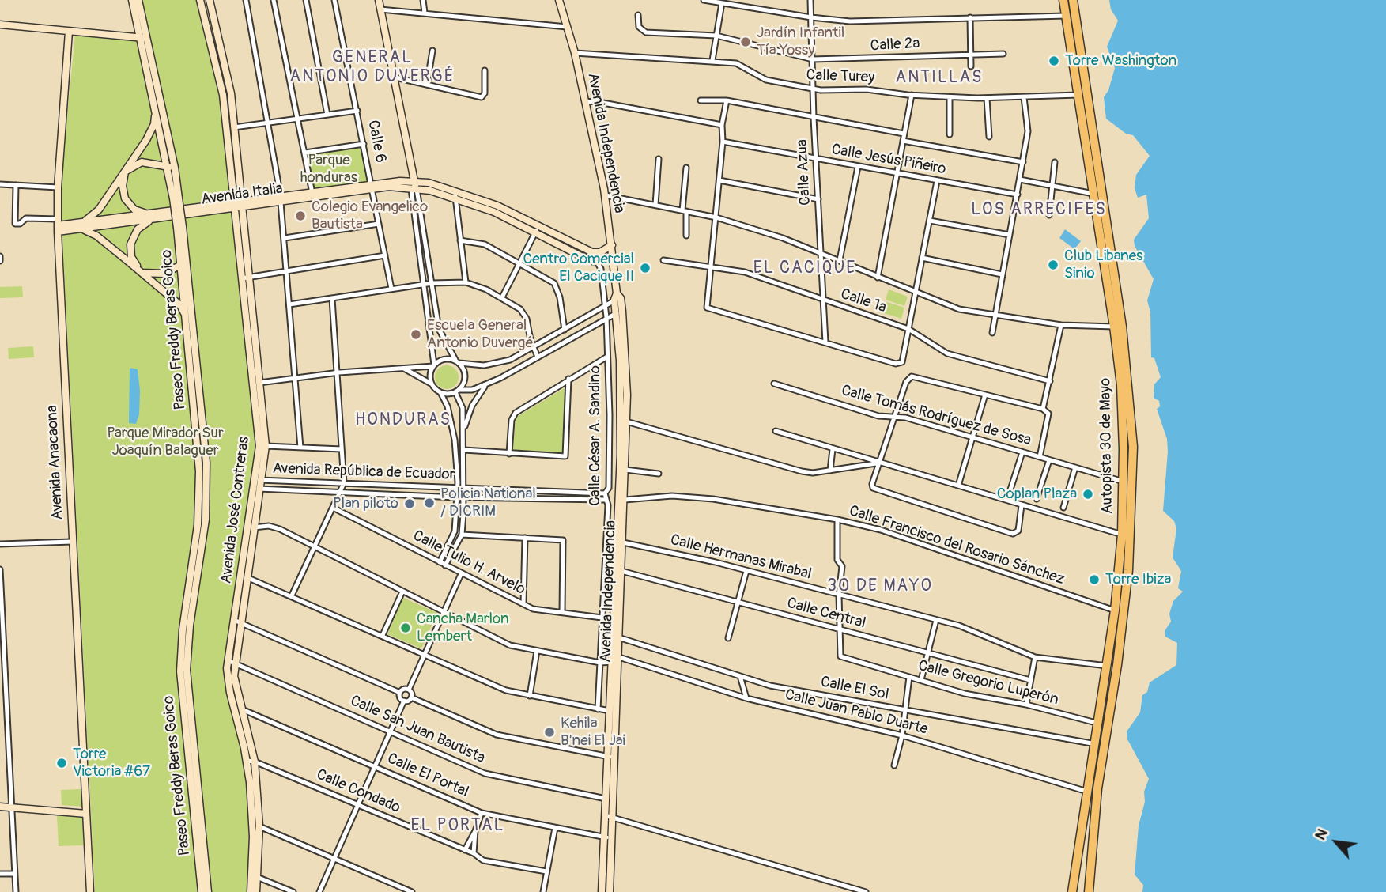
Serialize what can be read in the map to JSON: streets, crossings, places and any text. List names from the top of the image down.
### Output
{
  "streets": {
    "highway": ["Autopista 30 de Mayo"],
    "main road": [
      "Avenida Independencia",
      "Avenida Italia",
      "Paseo Freddy Beras Goico",
      "Avenida Anacaona",
      "Avenida José Contreras"
    ],
    "street": [
      "Calle 2a",
      "Calle Turey",
      "Calle 6",
      "Calle Jesús Piñeiro",
      "Calle Azua",
      "Calle 1a",
      "Calle Tomás Rodríguez de Sosa",
      "Calle César A. Sandino",
      "Avenida República de Ecuador",
      "Calle Francisco del Rosario Sánchez",
      "Calle Hermanas Mirabal",
      "Calle Tulio H. Arvelo",
      "Calle Central",
      "Calle Gregorio Luperón",
      "Calle El Sol",
      "Calle Juan Pablo Duarte",
      "Calle San Juan Bautista",
      "Calle El Portal",
      "Calle Condado"
    ]
  },
  "crossings": [
    ["Calle 2a", "Calle Azua"],
    ["Calle Turey", "Avenida Independencia"],
    ["Calle Turey", "Calle Azua"],
    ["Calle Turey", "Autopista 30 de Mayo"],
    ["Calle 6", "Avenida Italia"],
    ["Avenida Independencia", "Avenida Italia"],
    ["Avenida Independencia", "Calle Francisco del Rosario Sánchez"],
    ["Avenida Independencia", "Calle Hermanas Mirabal"],
    ["Avenida Independencia", "Calle Central"],
    ["Avenida Independencia", "Calle El Sol"],
    ["Avenida Independencia", "Calle Juan Pablo Duarte"],
    ["Avenida Independencia", "Calle San Juan Bautista"],
    ["Avenida Independencia", "Calle El Portal"],
    ["Calle Jesús Piñeiro", "Calle Azua"],
    ["Calle Azua", "Calle 1a"],
    ["Avenida Italia", "Calle César A. Sandino"],
    ["Avenida Italia", "Avenida Anacaona"],
    ["Avenida Italia", "Avenida José Contreras"],
    ["Calle Tomás Rodríguez de Sosa", "Autopista 30 de Mayo"],
    ["Calle César A. Sandino", "Avenida República de Ecuador"],
    ["Calle César A. Sandino", "Calle Tulio H. Arvelo"],
    ["Calle César A. Sandino", "Calle Juan Pablo Duarte"],
    ["Autopista 30 de Mayo", "Calle Francisco del Rosario Sánchez"],
    ["Autopista 30 de Mayo", "Calle Hermanas Mirabal"],
    ["Autopista 30 de Mayo", "Calle Gregorio Luperón"],
    ["Autopista 30 de Mayo", "Calle El Sol"],
    ["Autopista 30 de Mayo", "Calle Juan Pablo Duarte"],
    ["Avenida República de Ecuador", "Avenida José Contreras"],
    ["Avenida José Contreras", "Calle Juan Pablo Duarte"],
    ["Avenida José Contreras", "Calle San Juan Bautista"],
    ["Avenida José Contreras", "Calle El Portal"],
    ["Avenida José Contreras", "Calle Condado"],
    ["Calle Central", "Calle Gregorio Luperón"]
  ],
  "districts": [
    "GENERAL ANTONIO DUVERGÉ",
    "ANTILLAS",
    "LOS ARRECIFES",
    "EL CACIQUE",
    "HONDURAS",
    "30 DE MAYO",
    "EL PORTAL"
  ],
  "parks": ["Parque honduras", "Parque Mirador Sur Joaquín Balaguer"],
  "places": [
    "Jardín Infantil Tía Yossy",
    "Torre Washington",
    "Colegio Evangelico Bautista",
    "Club Libanes Sinio",
    "Centro Comercial El Cacique II",
    "Escuela General Antonio Duvergé",
    "Coplan Plaza",
    "Policia National / DICRIM",
    "Plan piloto",
    "Torre Ibiza",
    "Cancha Marlon Lembert",
    "Kehila B'nei El Jai",
    "Torre Victoria #67"
  ],
  "north": "top left"
}
